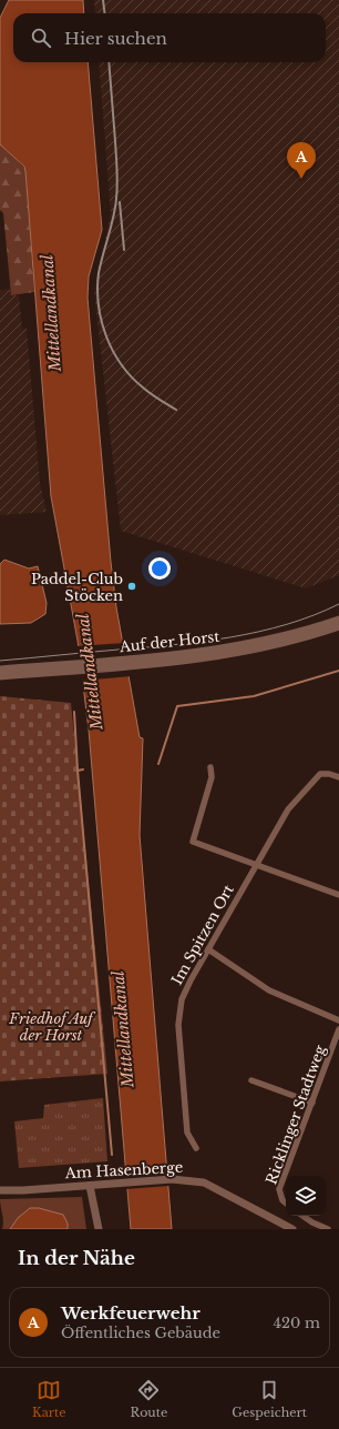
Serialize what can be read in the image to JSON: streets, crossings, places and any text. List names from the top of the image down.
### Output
{
  "streets": {
    "street": [
      "Auf der Horst",
      "Im Spitzen Ort",
      "Ricklinger Stadtweg",
      "Am Hasenberge"
    ]
  },
  "water": ["Mittellandkanal"],
  "parks": ["Friedhof Auf der Horst"],
  "places": ["Paddel-Club Stöcken"],
  "page": {
    "search": "Hier suchen",
    "pins": "A",
    "heading": "In der Nähe",
    "list": [
      {
        "mark": "A",
        "name": "Werkfeuerwehr",
        "note": "Öffentliches Gebäude",
        "value": "420 m"
      }
    ],
    "nav": ["Karte", "Route", "Gespeichert"]
  }
}
